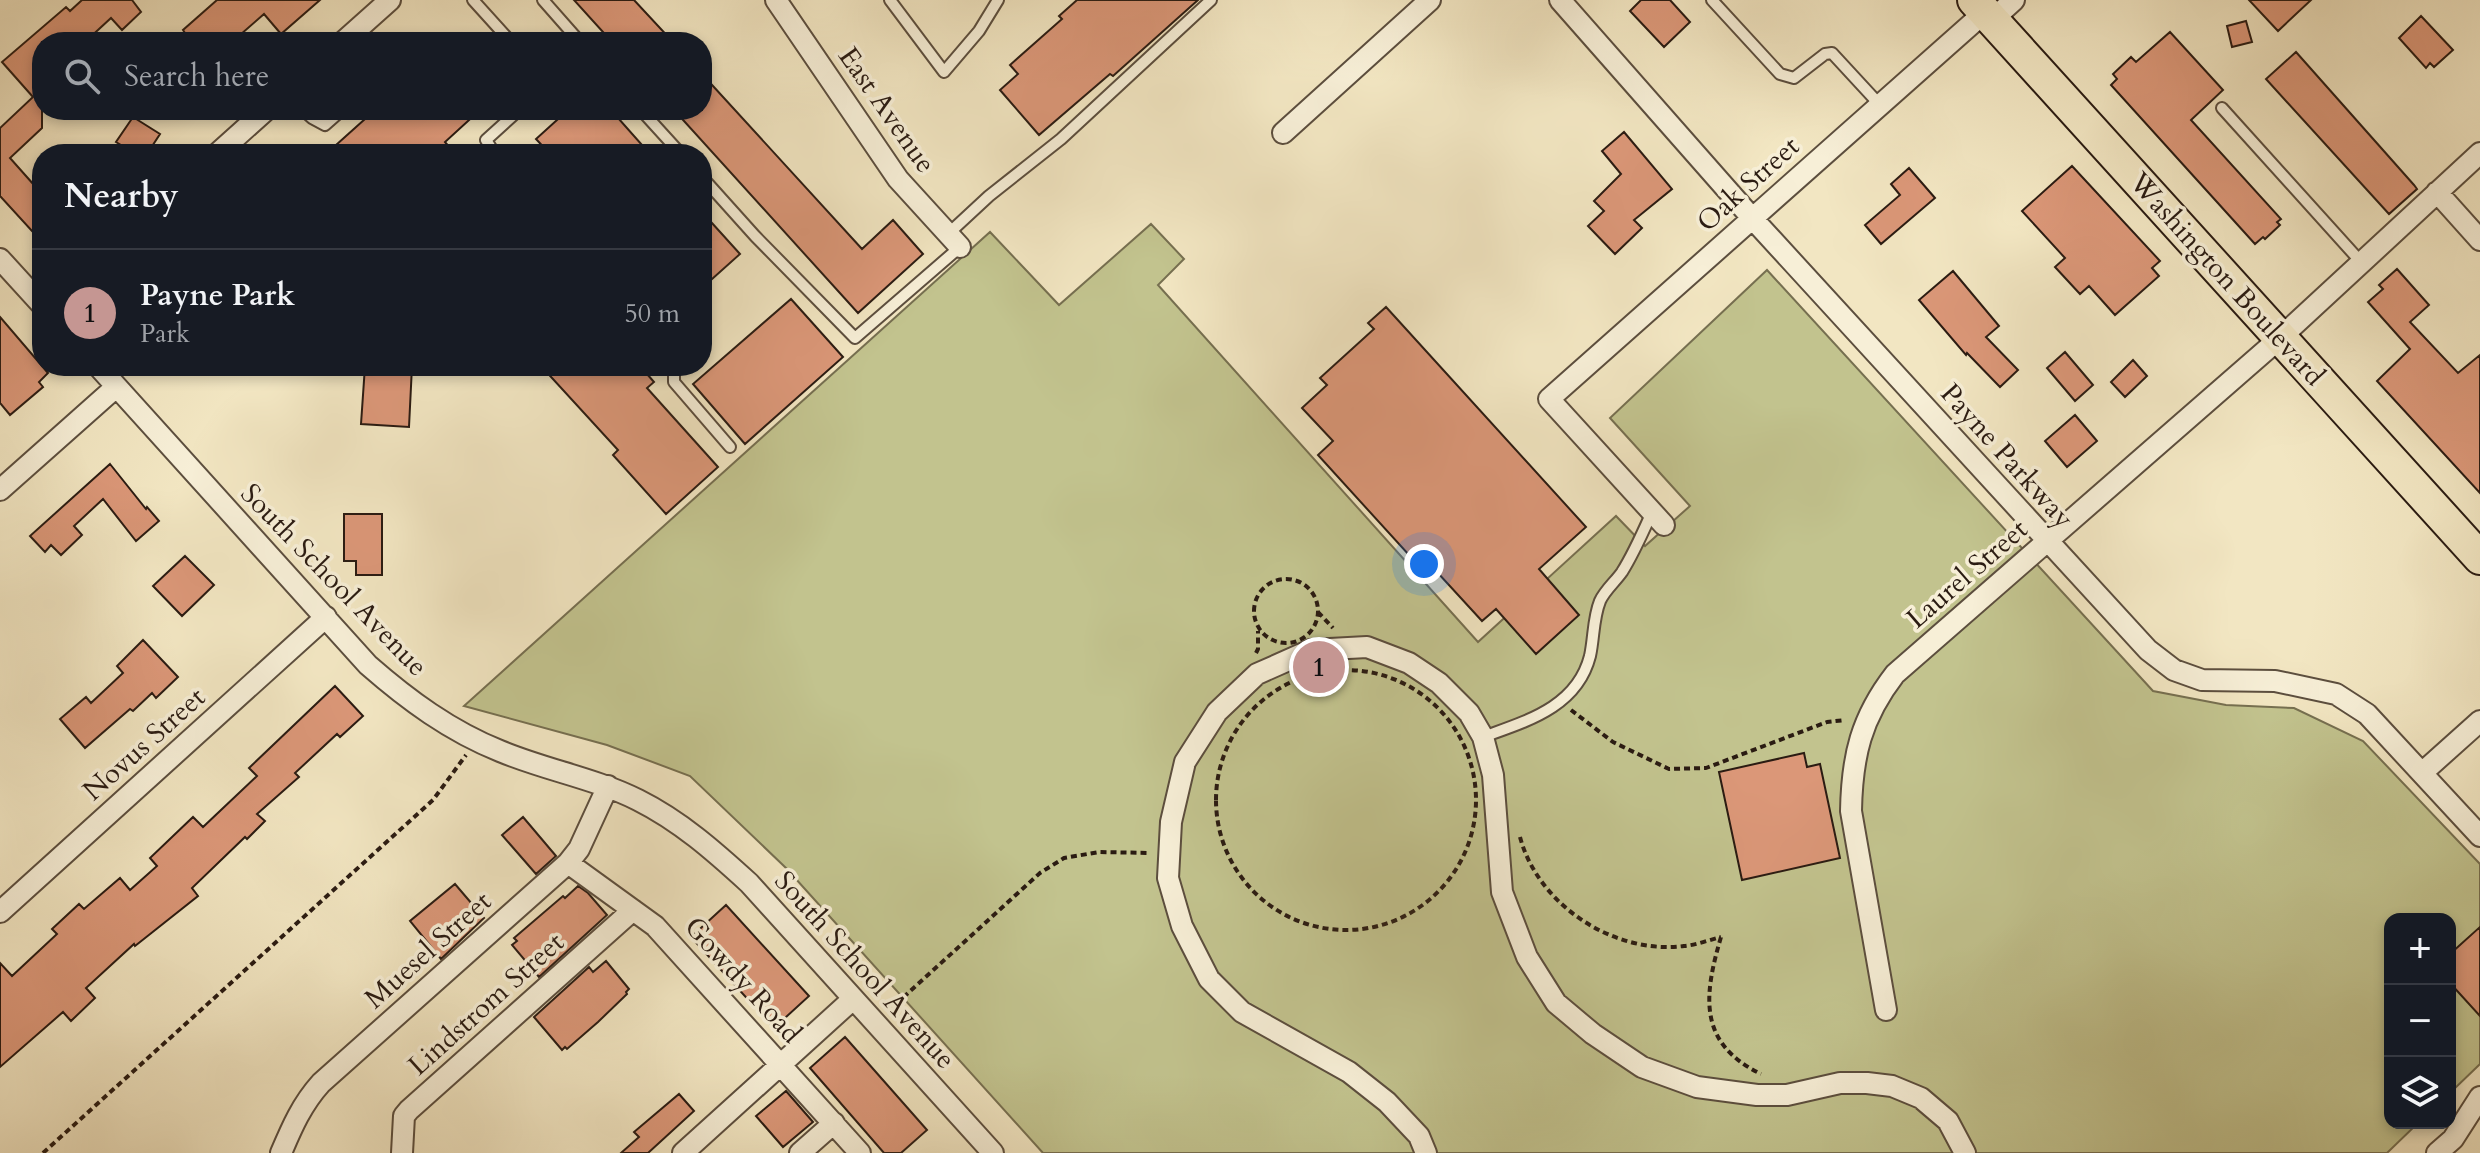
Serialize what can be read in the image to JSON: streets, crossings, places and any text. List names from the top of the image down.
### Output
{
  "streets": {
    "main road": ["Washington Boulevard"],
    "street": [
      "East Avenue",
      "Oak Street",
      "Payne Parkway",
      "Laurel Street",
      "South School Avenue",
      "Novus Street",
      "Muesel Street",
      "Gowdy Road",
      "Lindstrom Street"
    ]
  },
  "crossings": [
    ["Oak Street", "Washington Boulevard"],
    ["Oak Street", "Payne Parkway"],
    ["Washington Boulevard", "Laurel Street"],
    ["Payne Parkway", "Laurel Street"],
    ["South School Avenue", "Novus Street"],
    ["South School Avenue", "Muesel Street"],
    ["Muesel Street", "Gowdy Road"],
    ["Gowdy Road", "Lindstrom Street"]
  ],
  "page": {
    "search": "Search here",
    "heading": "Nearby",
    "list": [
      {
        "mark": "1",
        "name": "Payne Park",
        "note": "Park",
        "value": "50 m"
      }
    ],
    "pins": "1",
    "map_buttons": ["+", "−"]
  }
}
